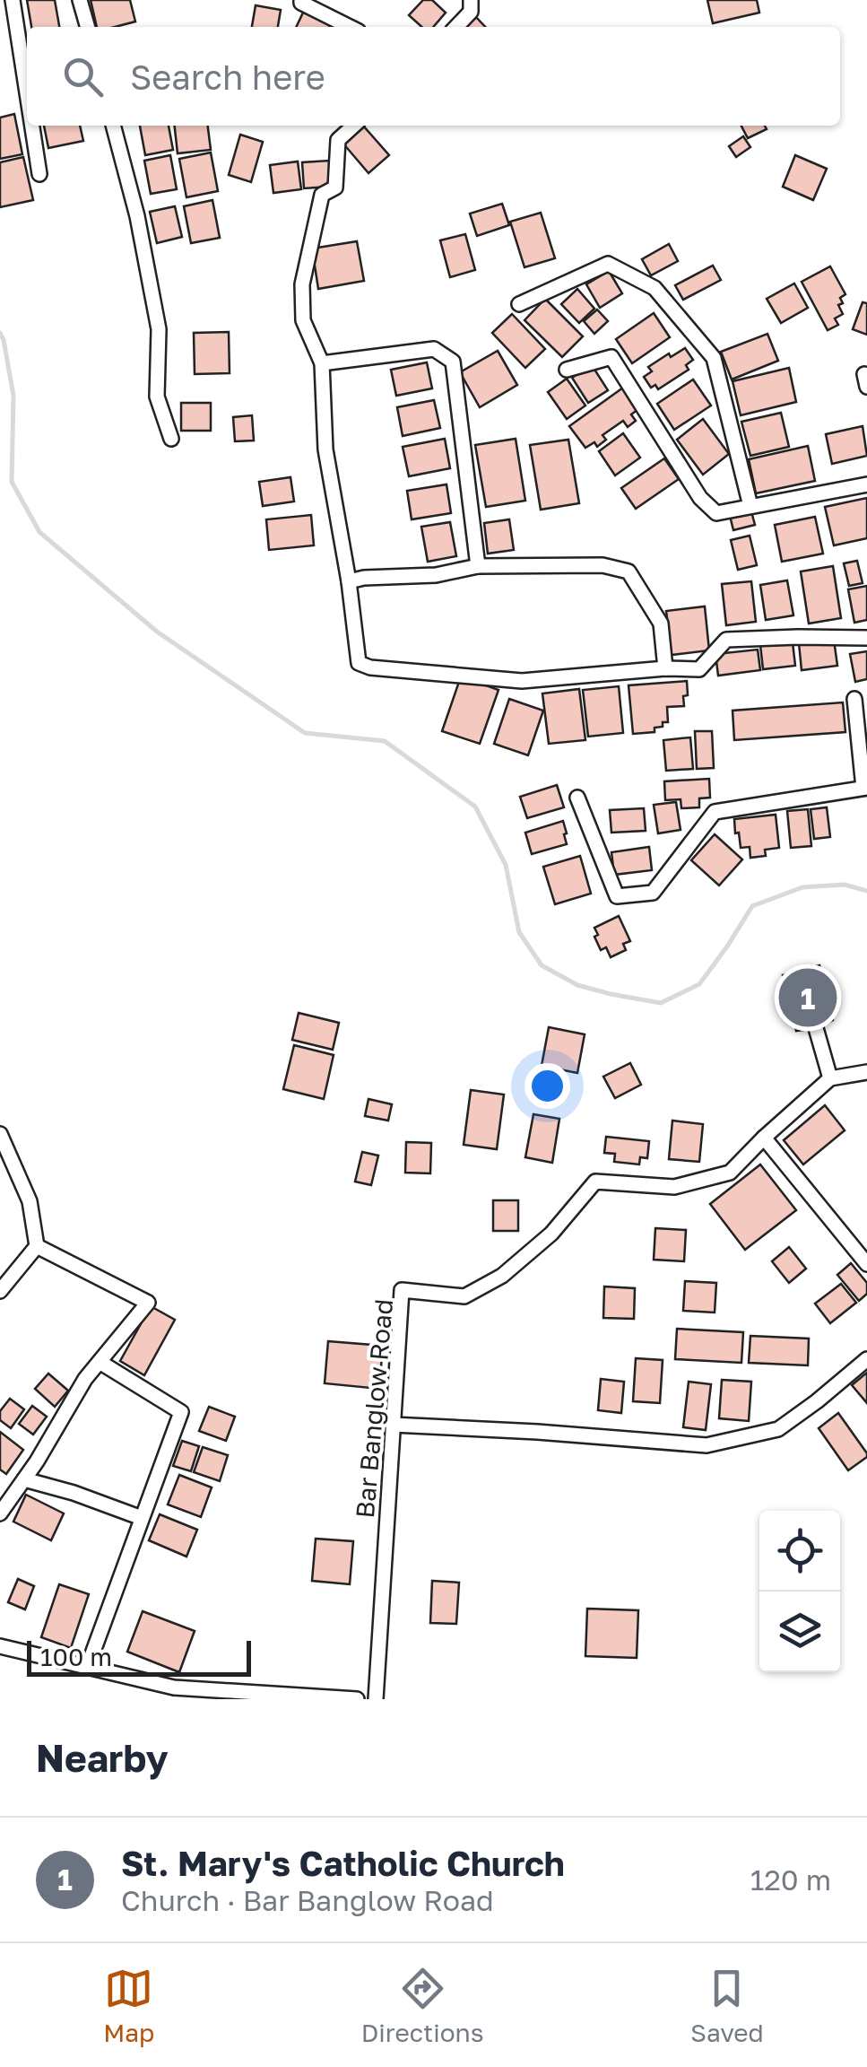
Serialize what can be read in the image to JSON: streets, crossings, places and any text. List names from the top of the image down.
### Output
{
  "streets": {
    "street": ["Bar Banglow Road"]
  },
  "scale_bar": "100 m",
  "page": {
    "search": "Search here",
    "pins": "1",
    "scale": "100 m",
    "heading": "Nearby",
    "list": [
      {
        "mark": "1",
        "name": "St. Mary's Catholic Church",
        "note": "Church · Bar Banglow Road",
        "value": "120 m"
      }
    ],
    "nav": ["Map", "Directions", "Saved"]
  }
}
